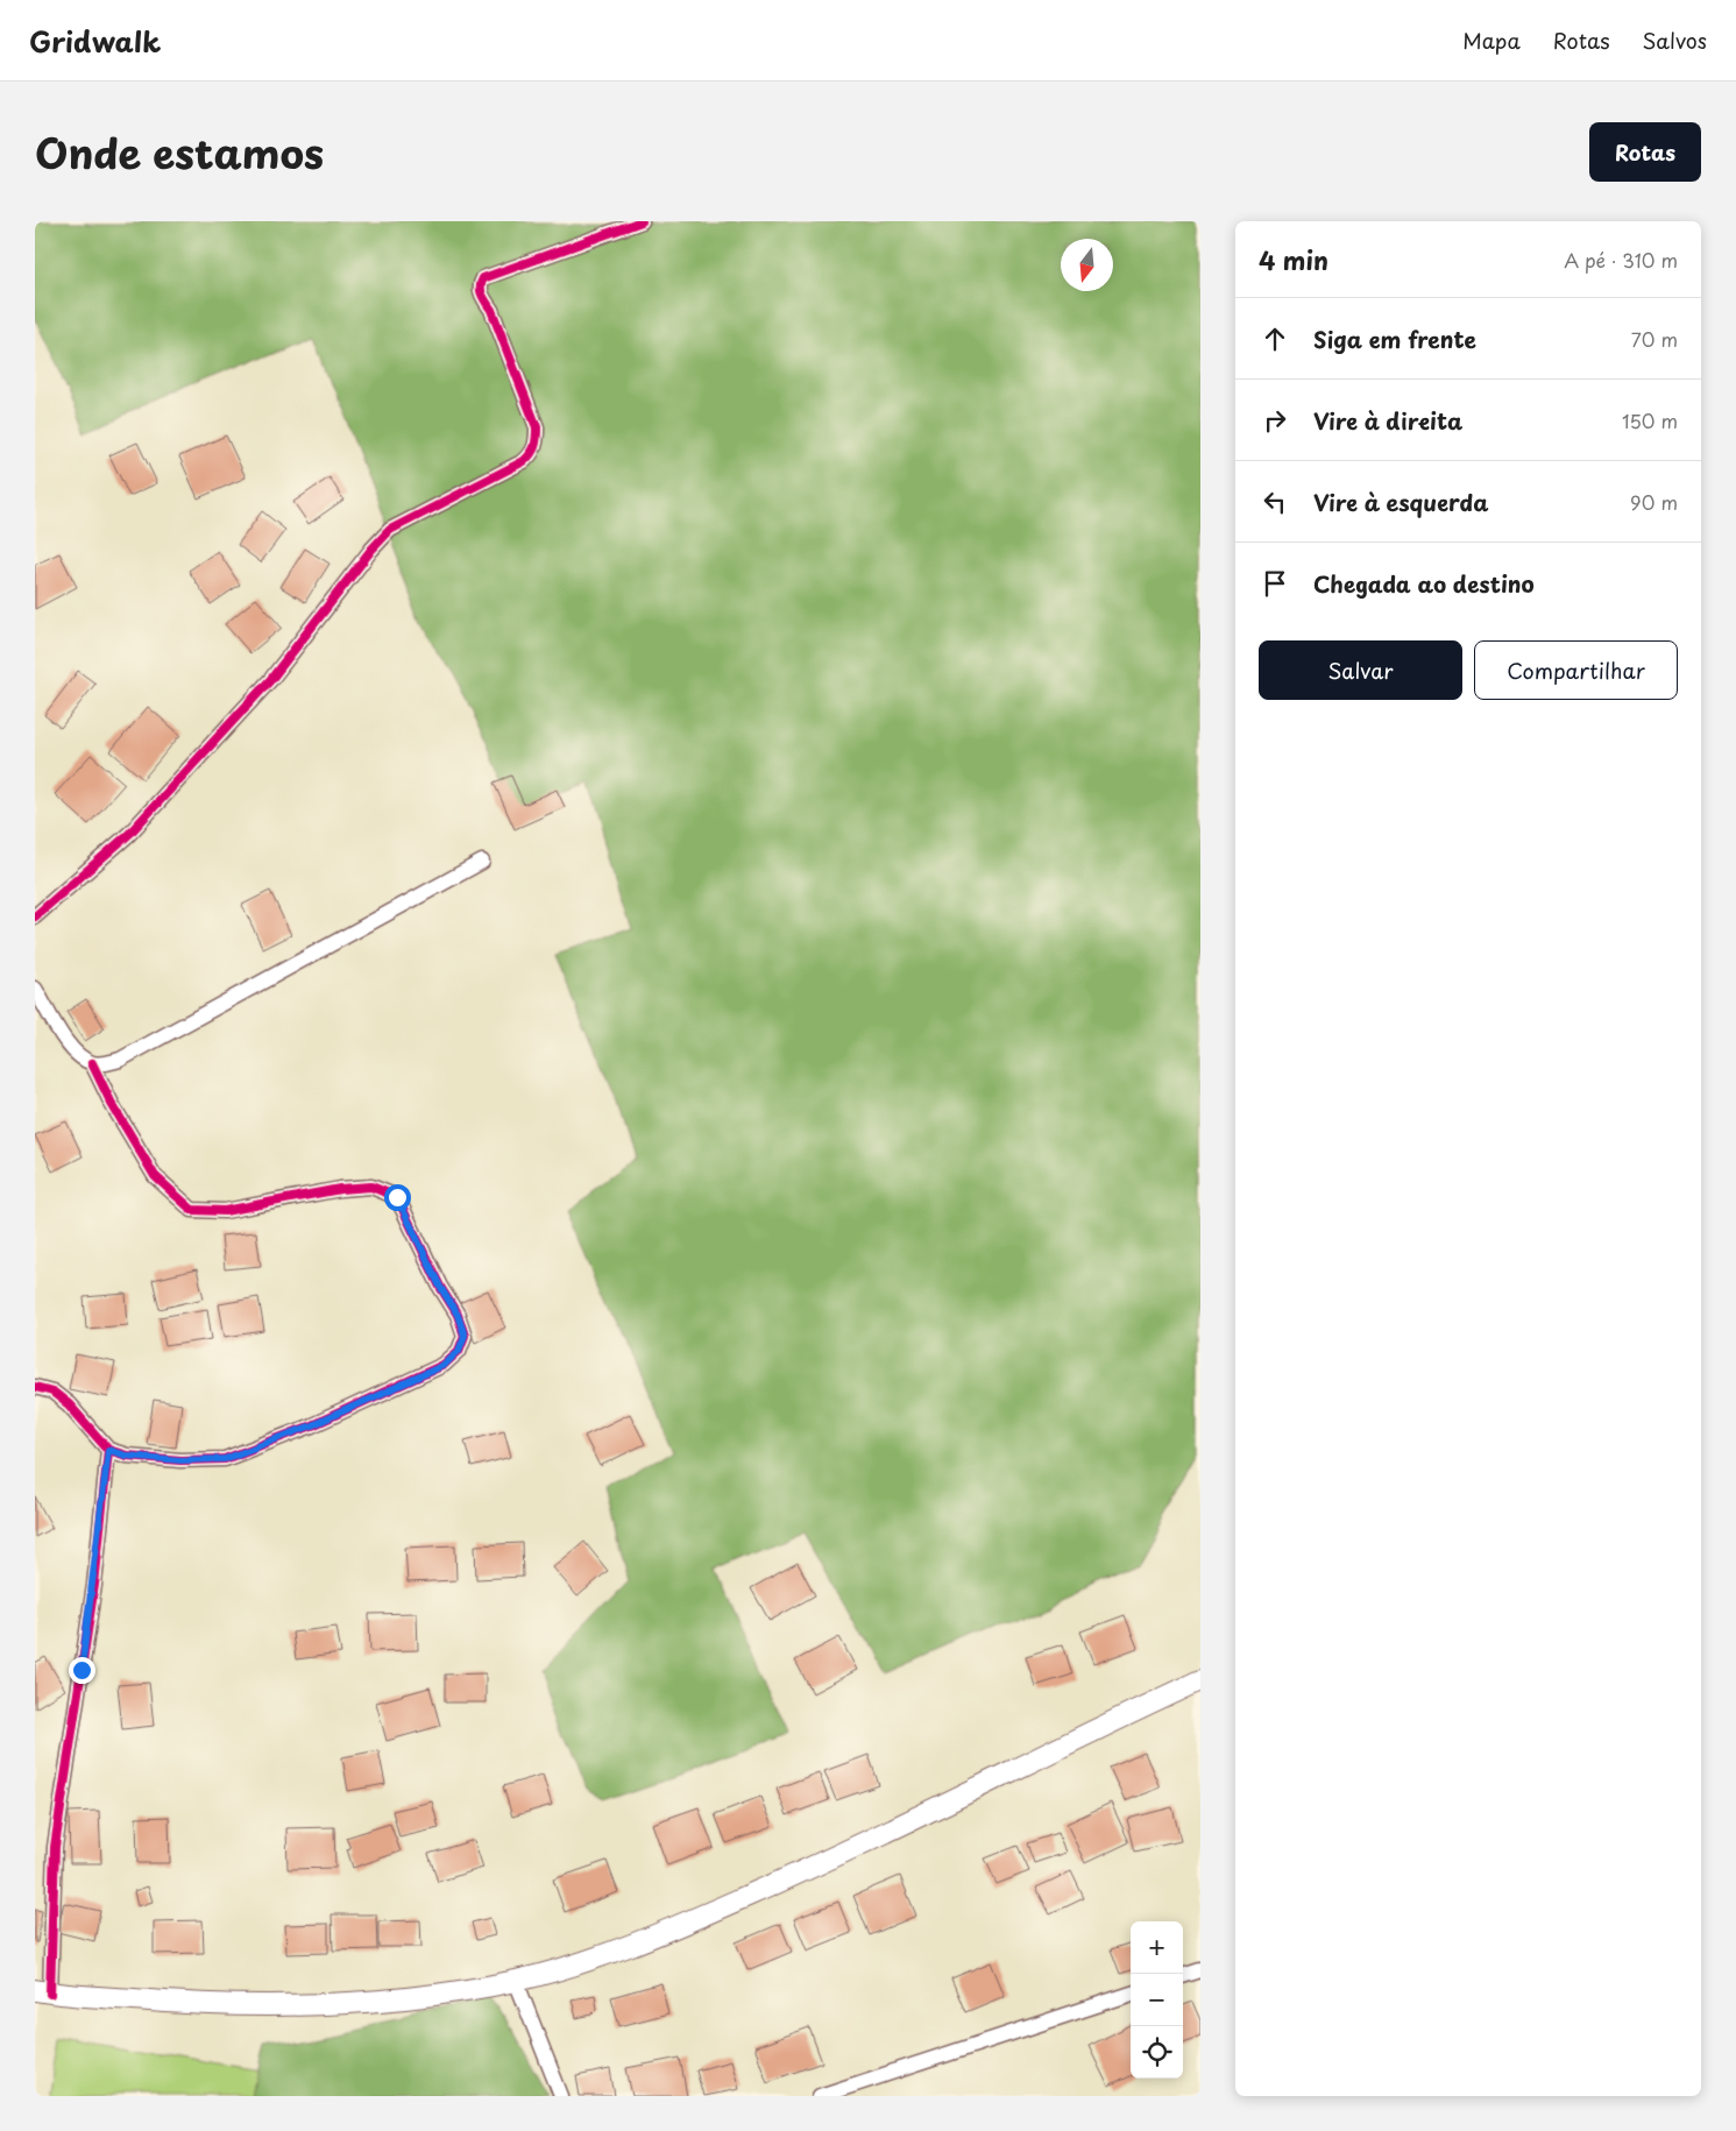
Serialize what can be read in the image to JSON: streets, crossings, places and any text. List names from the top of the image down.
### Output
{
  "north": "bottom",
  "page": {
    "header": "Gridwalk",
    "nav": ["Mapa", "Rotas", "Salvos"],
    "title": "Onde estamos",
    "buttons": [
      "Rotas",
      ["Salvar", "Compartilhar"]
    ],
    "heading": ["4 min", "A pé · 310 m"],
    "list": [
      ["Siga em frente", "70 m"],
      ["Vire à direita", "150 m"],
      ["Vire à esquerda", "90 m"],
      "Chegada ao destino"
    ],
    "map_buttons": ["+", "−"]
  }
}
